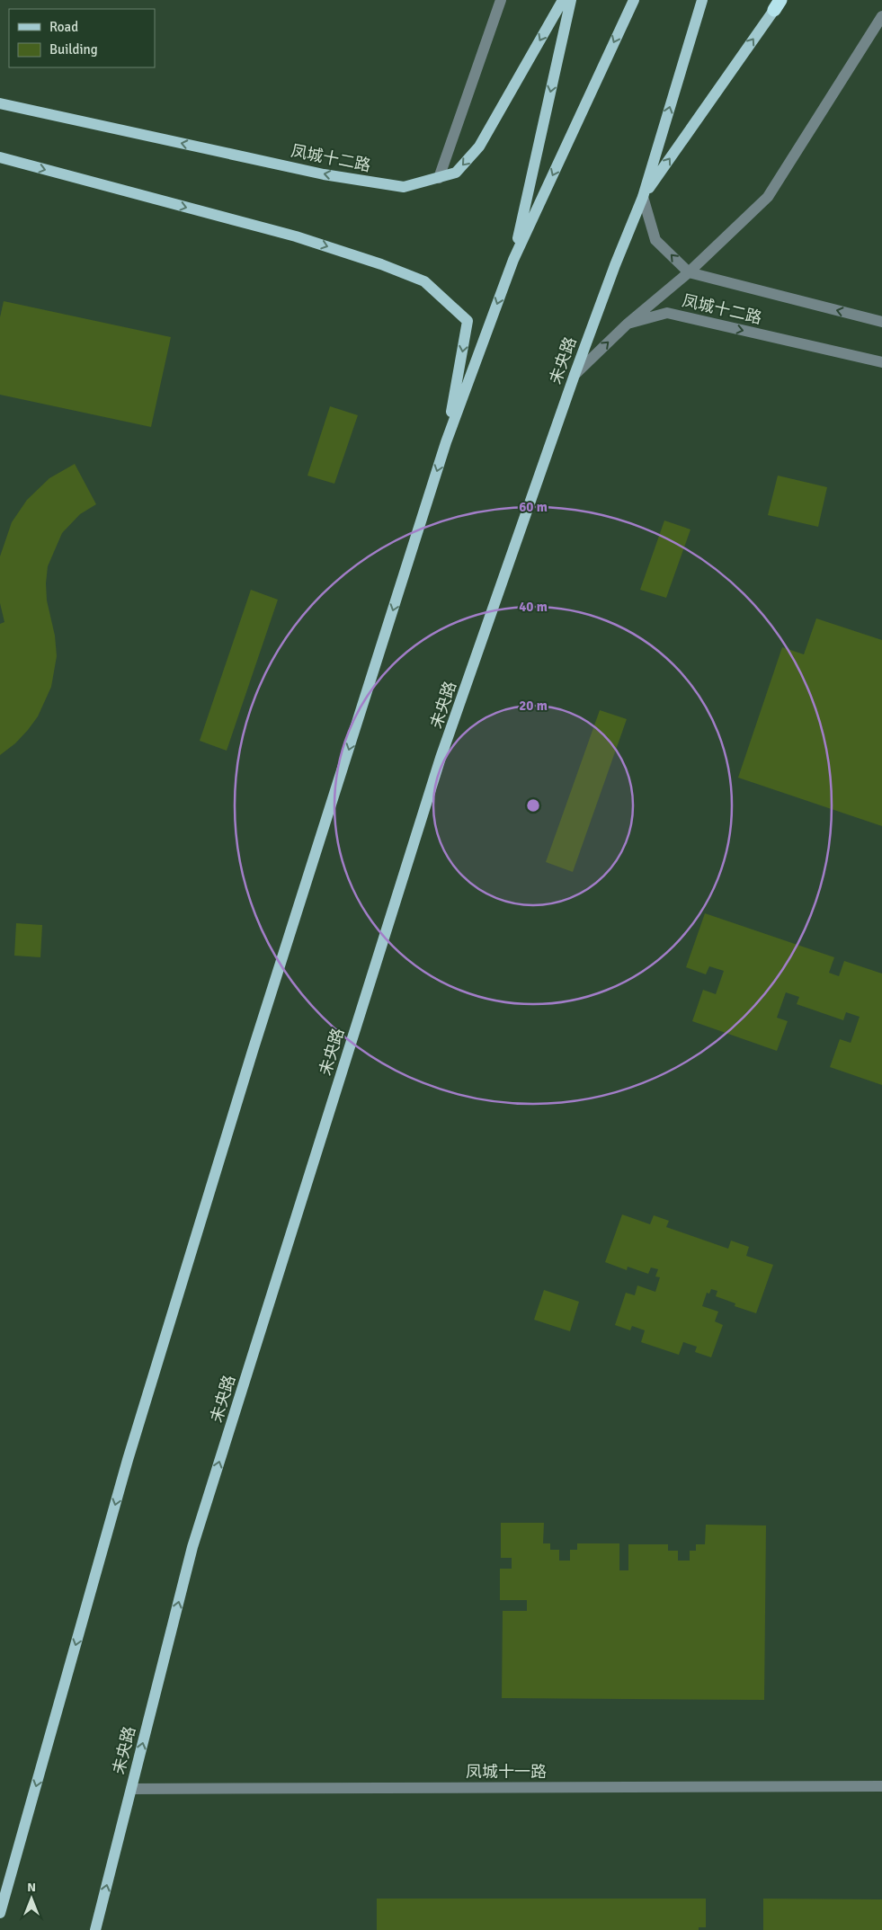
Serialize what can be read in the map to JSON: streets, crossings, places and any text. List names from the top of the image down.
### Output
{
  "streets": {
    "main road": ["凤城十二路", "未央路"],
    "street": ["凤城十一路"]
  },
  "crossings": [
    ["凤城十二路", "未央路"],
    ["未央路", "凤城十一路"]
  ],
  "legend": ["Road", "Building"],
  "north": "top",
  "rings": ["60 m", "40 m", "20 m"]
}
